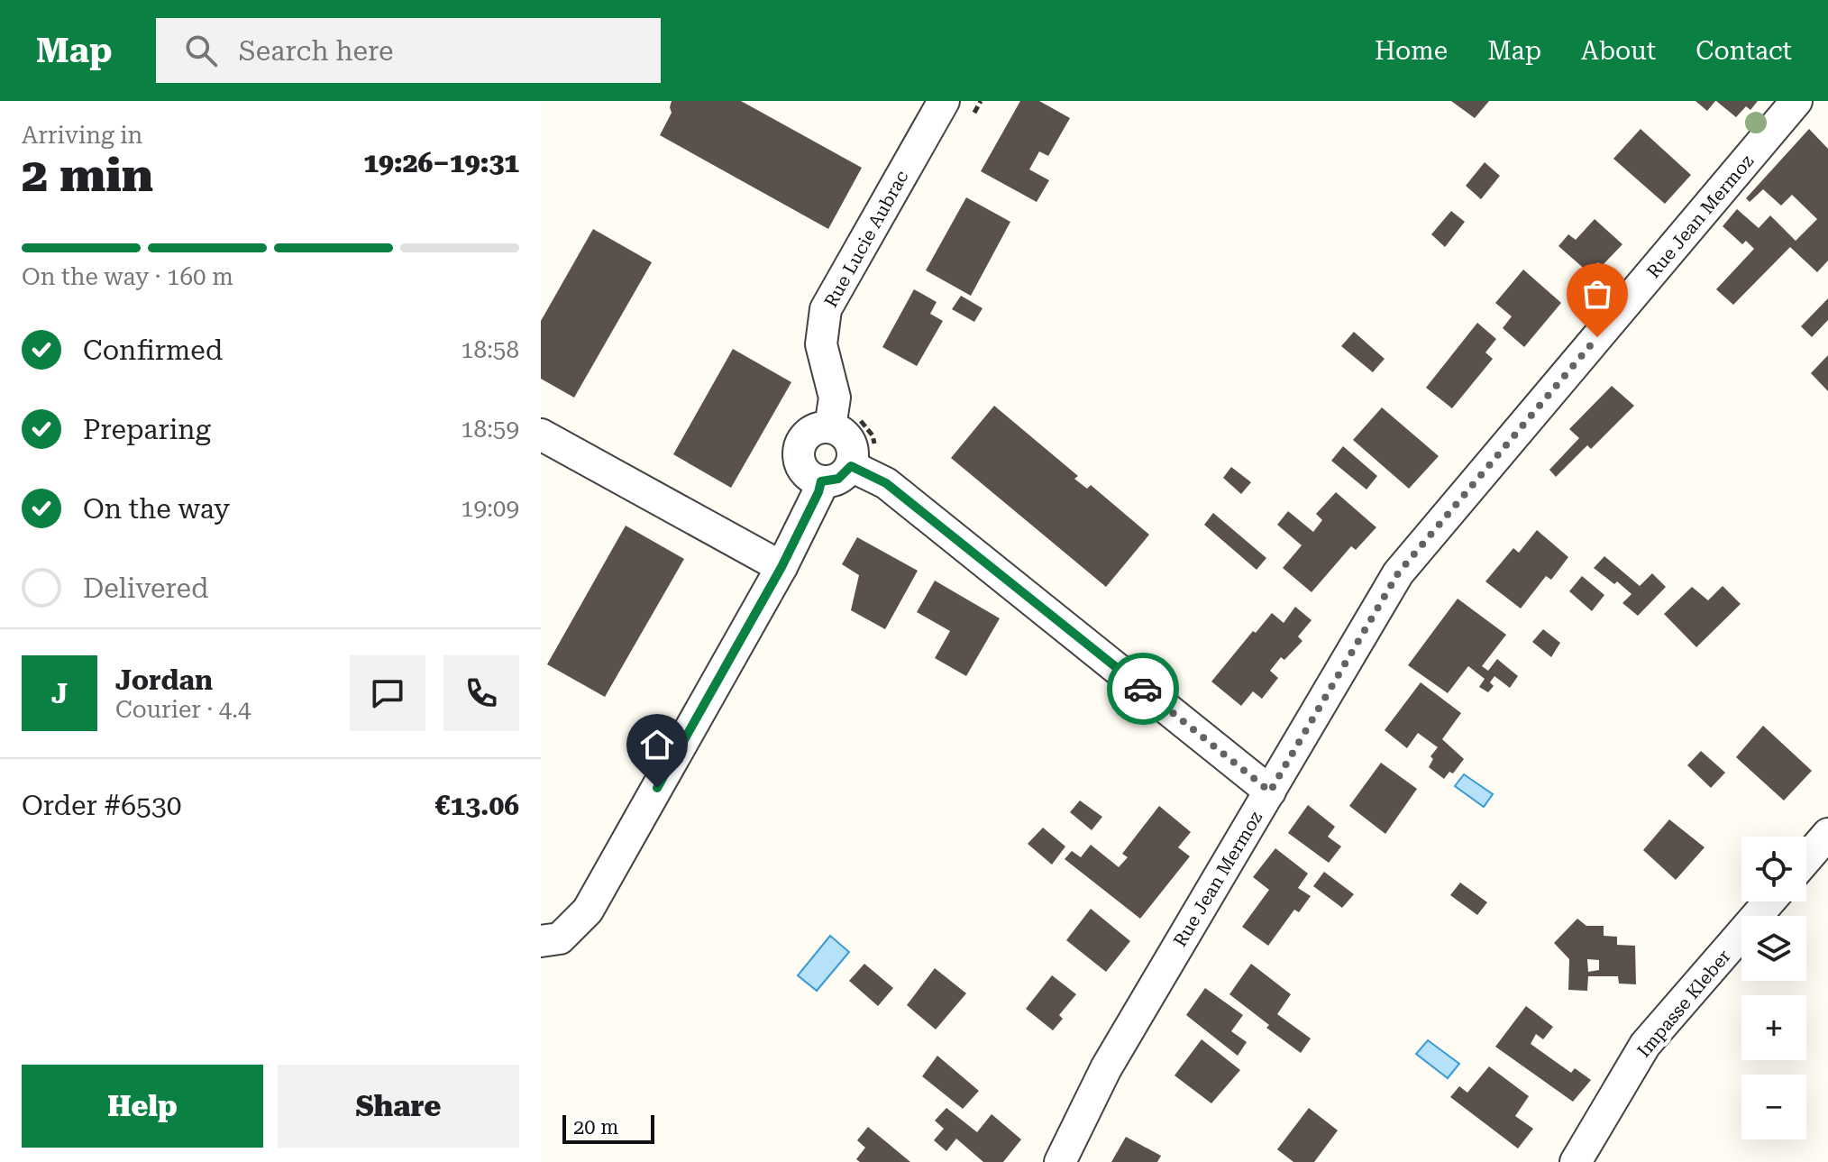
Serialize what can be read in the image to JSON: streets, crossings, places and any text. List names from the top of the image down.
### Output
{
  "streets": {
    "street": ["Rue Jean Mermoz", "Rue Lucie Aubrac", "Impasse Kleber"]
  },
  "scale_bar": "20 m",
  "page": {
    "header": "Map",
    "search": "Search here",
    "nav": [
      "Home",
      "Map",
      "About",
      "Contact"
    ],
    "heading": ["2 min", "Arriving in", "19:26–19:31"],
    "panel": [
      "Jordan",
      "Courier · 4.4",
      "Order #6530",
      "€13.06"
    ],
    "bar": "On the way · 160 m",
    "list": [
      ["Confirmed", "18:58"],
      ["Preparing", "18:59"],
      ["On the way", "19:09"],
      "Delivered"
    ],
    "round": "J",
    "map_buttons": ["+", "−"],
    "buttons": ["Help", "Share"],
    "scale": "20 m"
  }
}
